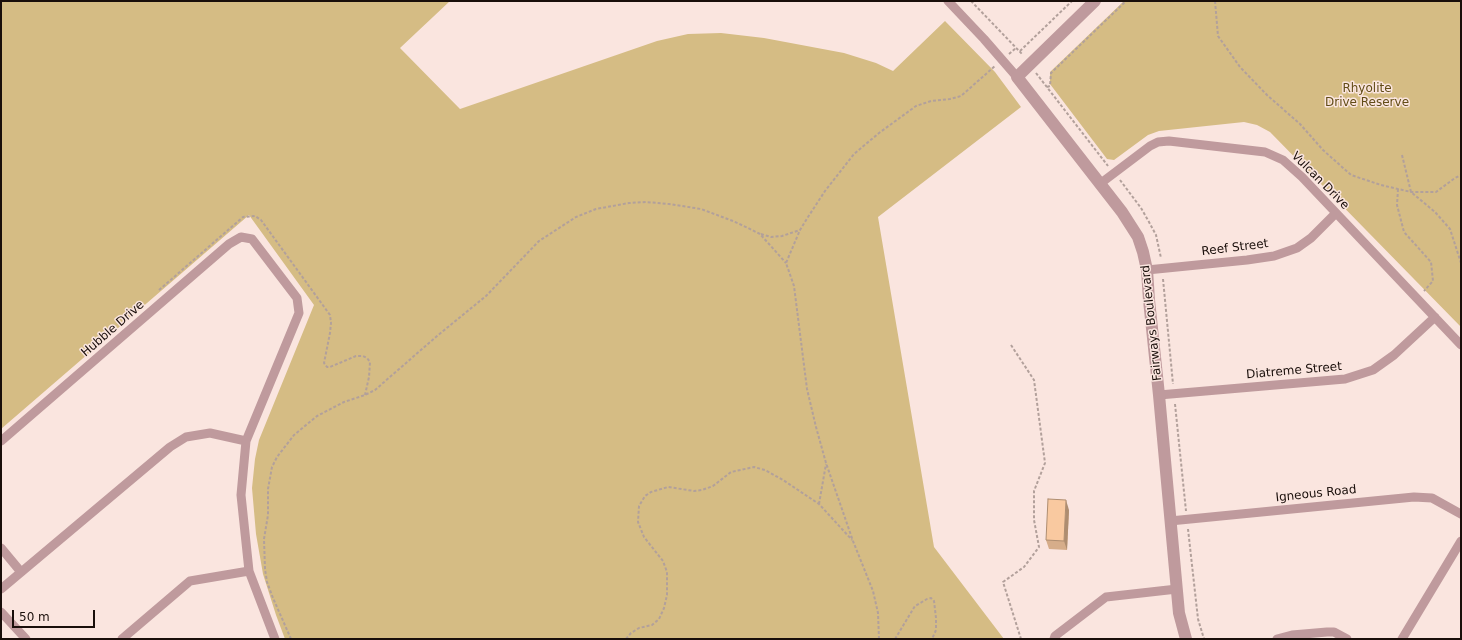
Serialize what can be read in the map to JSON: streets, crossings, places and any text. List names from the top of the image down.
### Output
{
  "streets": {
    "street": [
      "Vulcan Drive",
      "Reef Street",
      "Fairways Boulevard",
      "Hubble Drive",
      "Diatreme Street",
      "Igneous Road"
    ]
  },
  "crossings": [
    ["Vulcan Drive", "Reef Street"],
    ["Vulcan Drive", "Fairways Boulevard"],
    ["Vulcan Drive", "Diatreme Street"],
    ["Reef Street", "Fairways Boulevard"],
    ["Fairways Boulevard", "Diatreme Street"],
    ["Fairways Boulevard", "Igneous Road"]
  ],
  "parks": ["Rhyolite Drive Reserve"],
  "scale_bar": "50 m"
}
